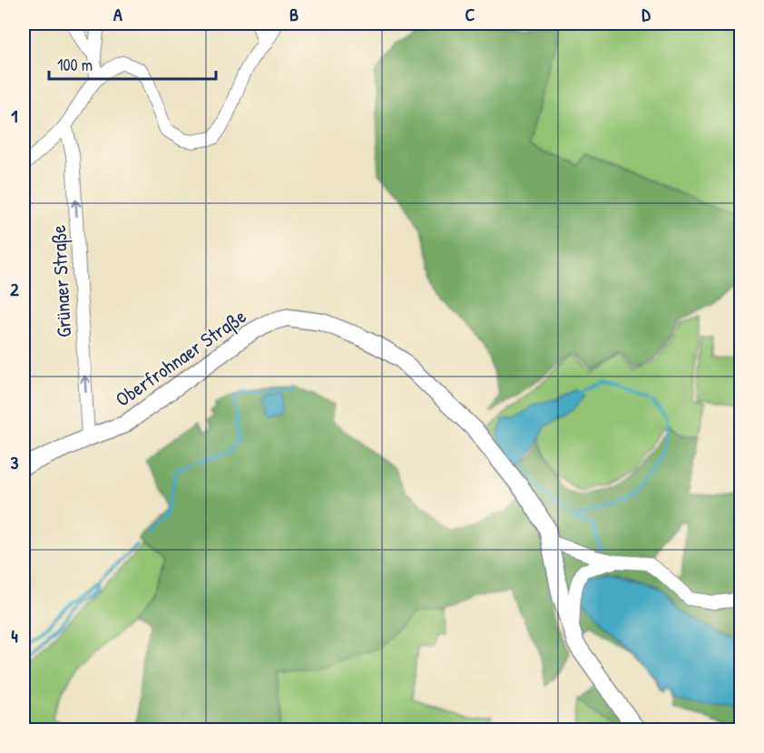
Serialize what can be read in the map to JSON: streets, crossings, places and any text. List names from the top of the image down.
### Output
{
  "streets": {
    "main road": ["Oberfrohnaer Straße"],
    "street": ["Grünaer Straße"]
  },
  "crossings": [
    ["Grünaer Straße", "Oberfrohnaer Straße"]
  ],
  "one_way": ["Grünaer Straße"],
  "scale_bar": "100 m",
  "grid": {
    "columns": [
      "A",
      "B",
      "C",
      "D"
    ],
    "rows": [
      "1",
      "2",
      "3",
      "4"
    ]
  }
}
